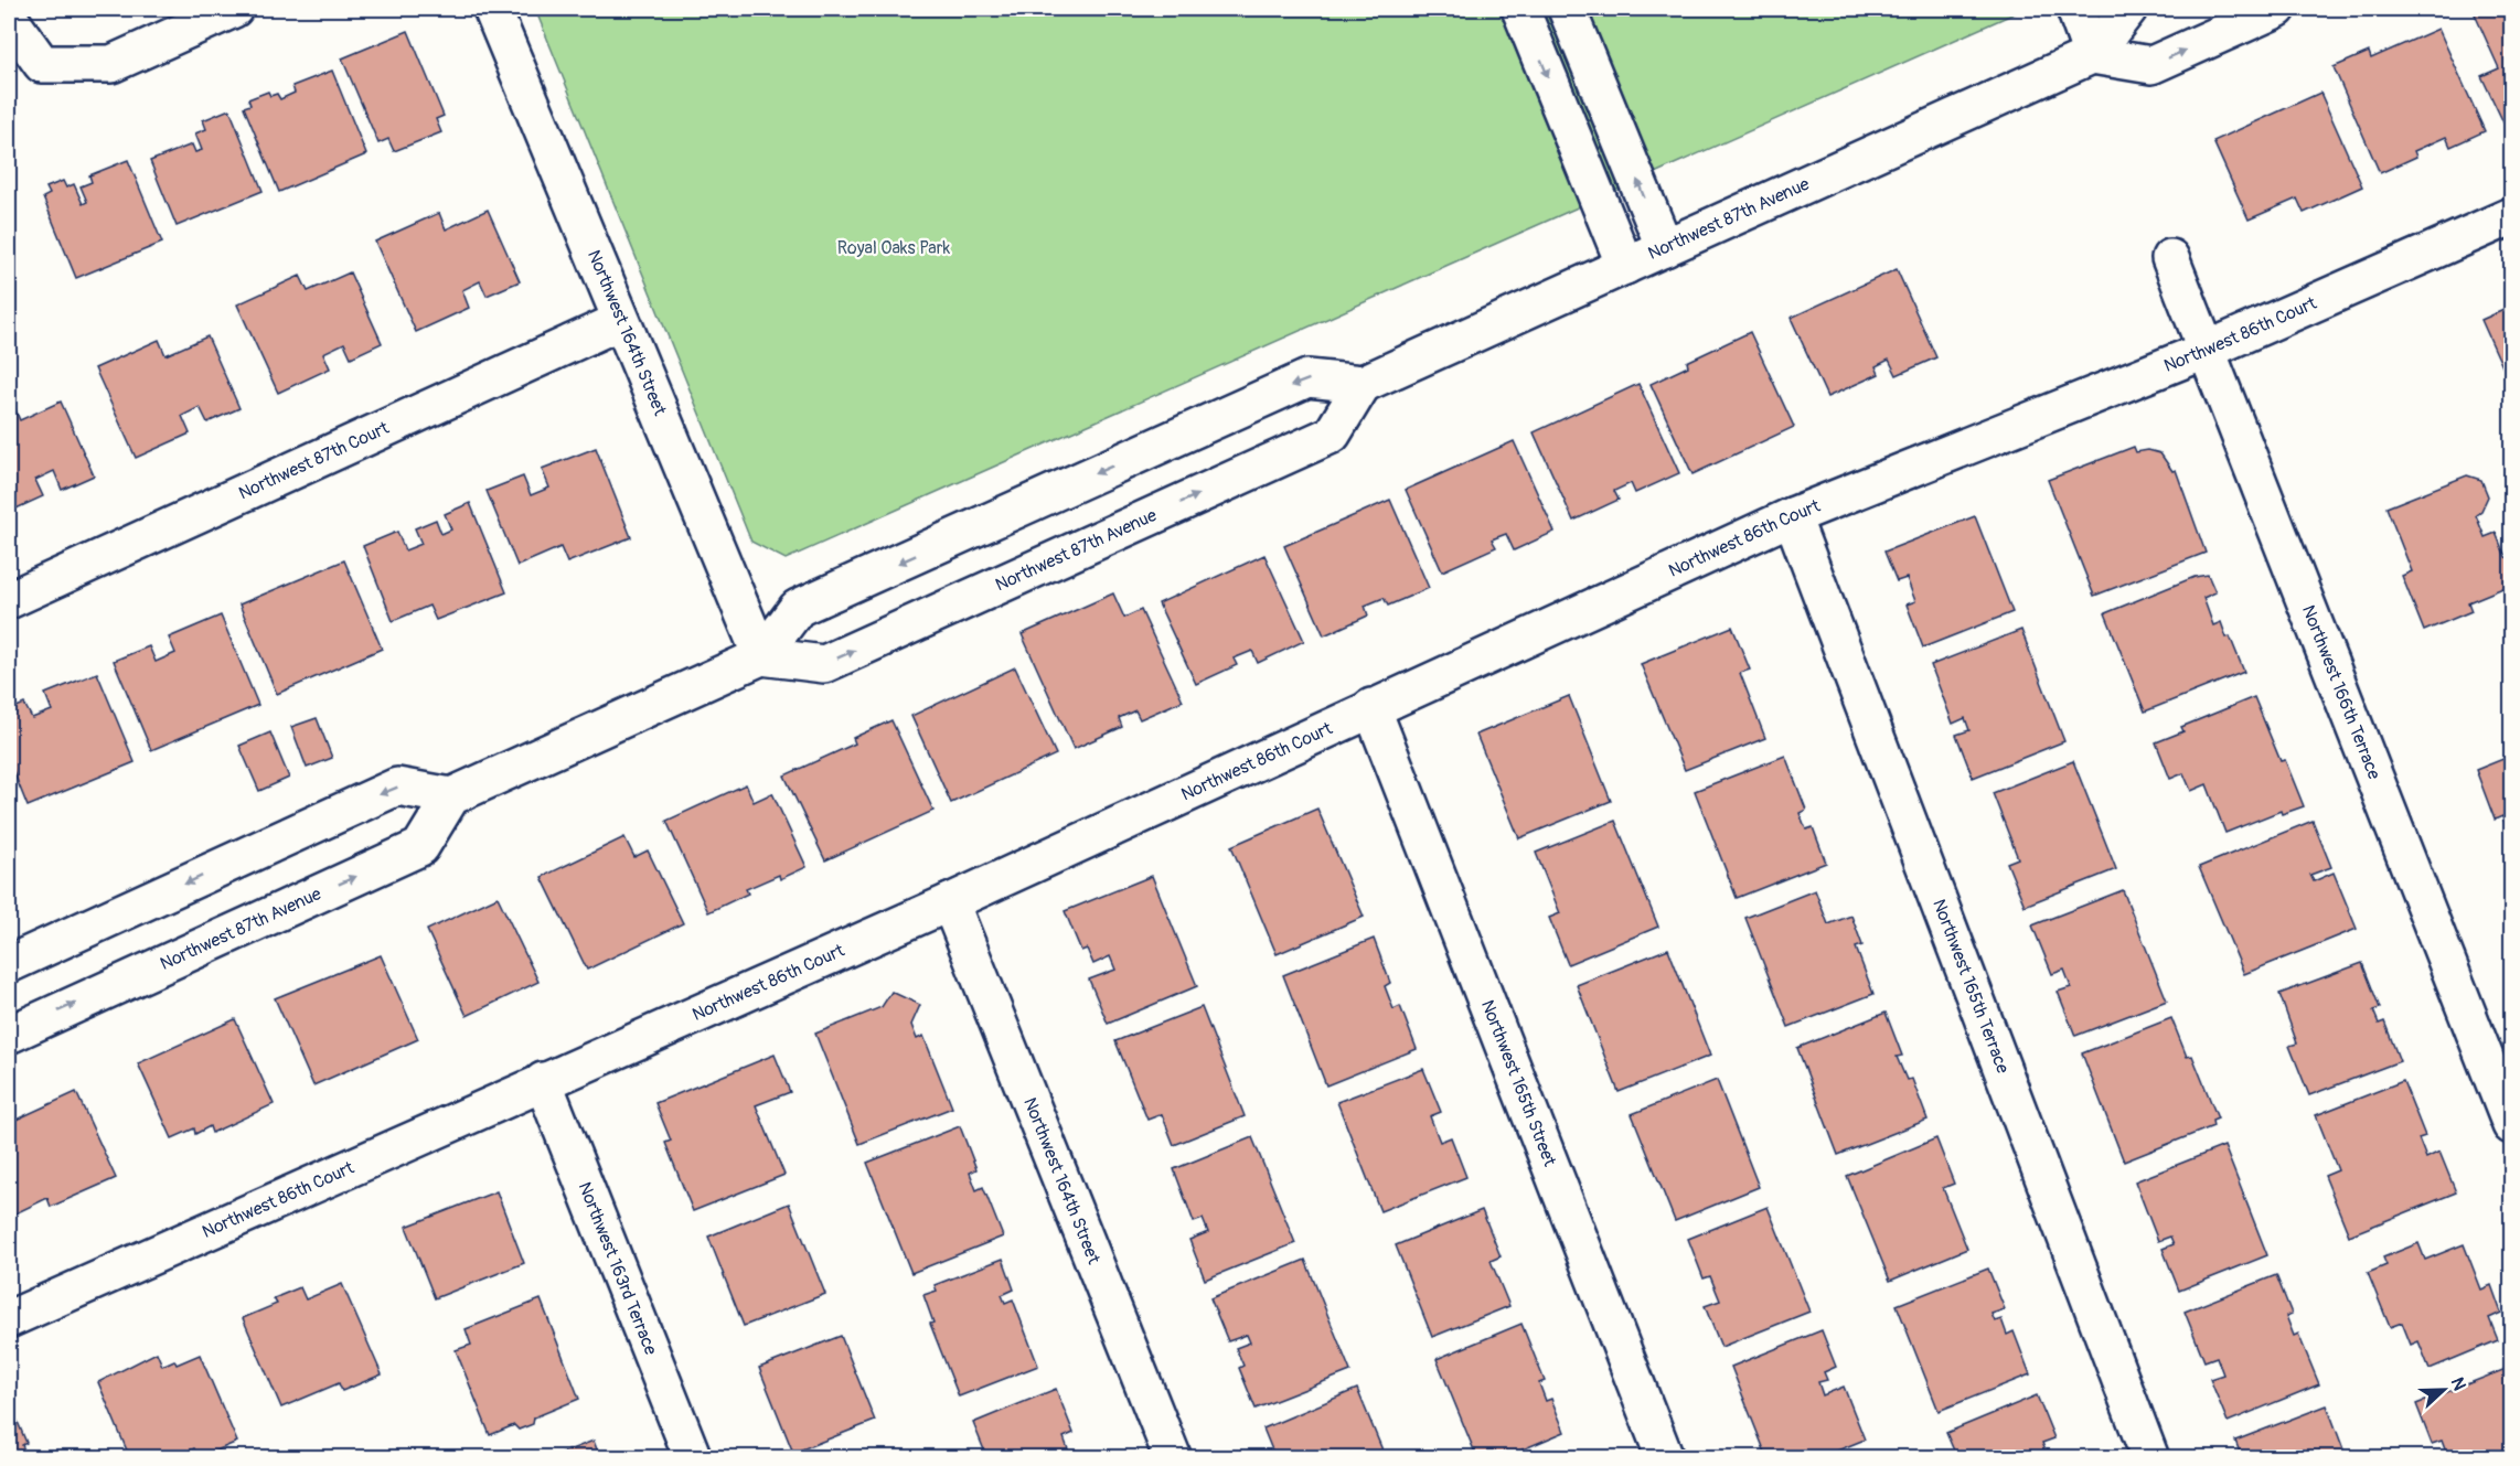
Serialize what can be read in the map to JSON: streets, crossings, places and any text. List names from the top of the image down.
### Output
{
  "streets": {
    "street": [
      "Northwest 87th Avenue",
      "Northwest 164th Street",
      "Northwest 86th Court",
      "Northwest 87th Court",
      "Northwest 166th Terrace",
      "Northwest 165th Terrace",
      "Northwest 165th Street",
      "Northwest 163rd Terrace"
    ]
  },
  "crossings": [
    ["Northwest 87th Avenue", "Northwest 164th Street"],
    ["Northwest 164th Street", "Northwest 86th Court"],
    ["Northwest 164th Street", "Northwest 87th Court"],
    ["Northwest 86th Court", "Northwest 166th Terrace"],
    ["Northwest 86th Court", "Northwest 165th Terrace"],
    ["Northwest 86th Court", "Northwest 165th Street"],
    ["Northwest 86th Court", "Northwest 163rd Terrace"]
  ],
  "parks": ["Royal Oaks Park"],
  "north": "right"
}
